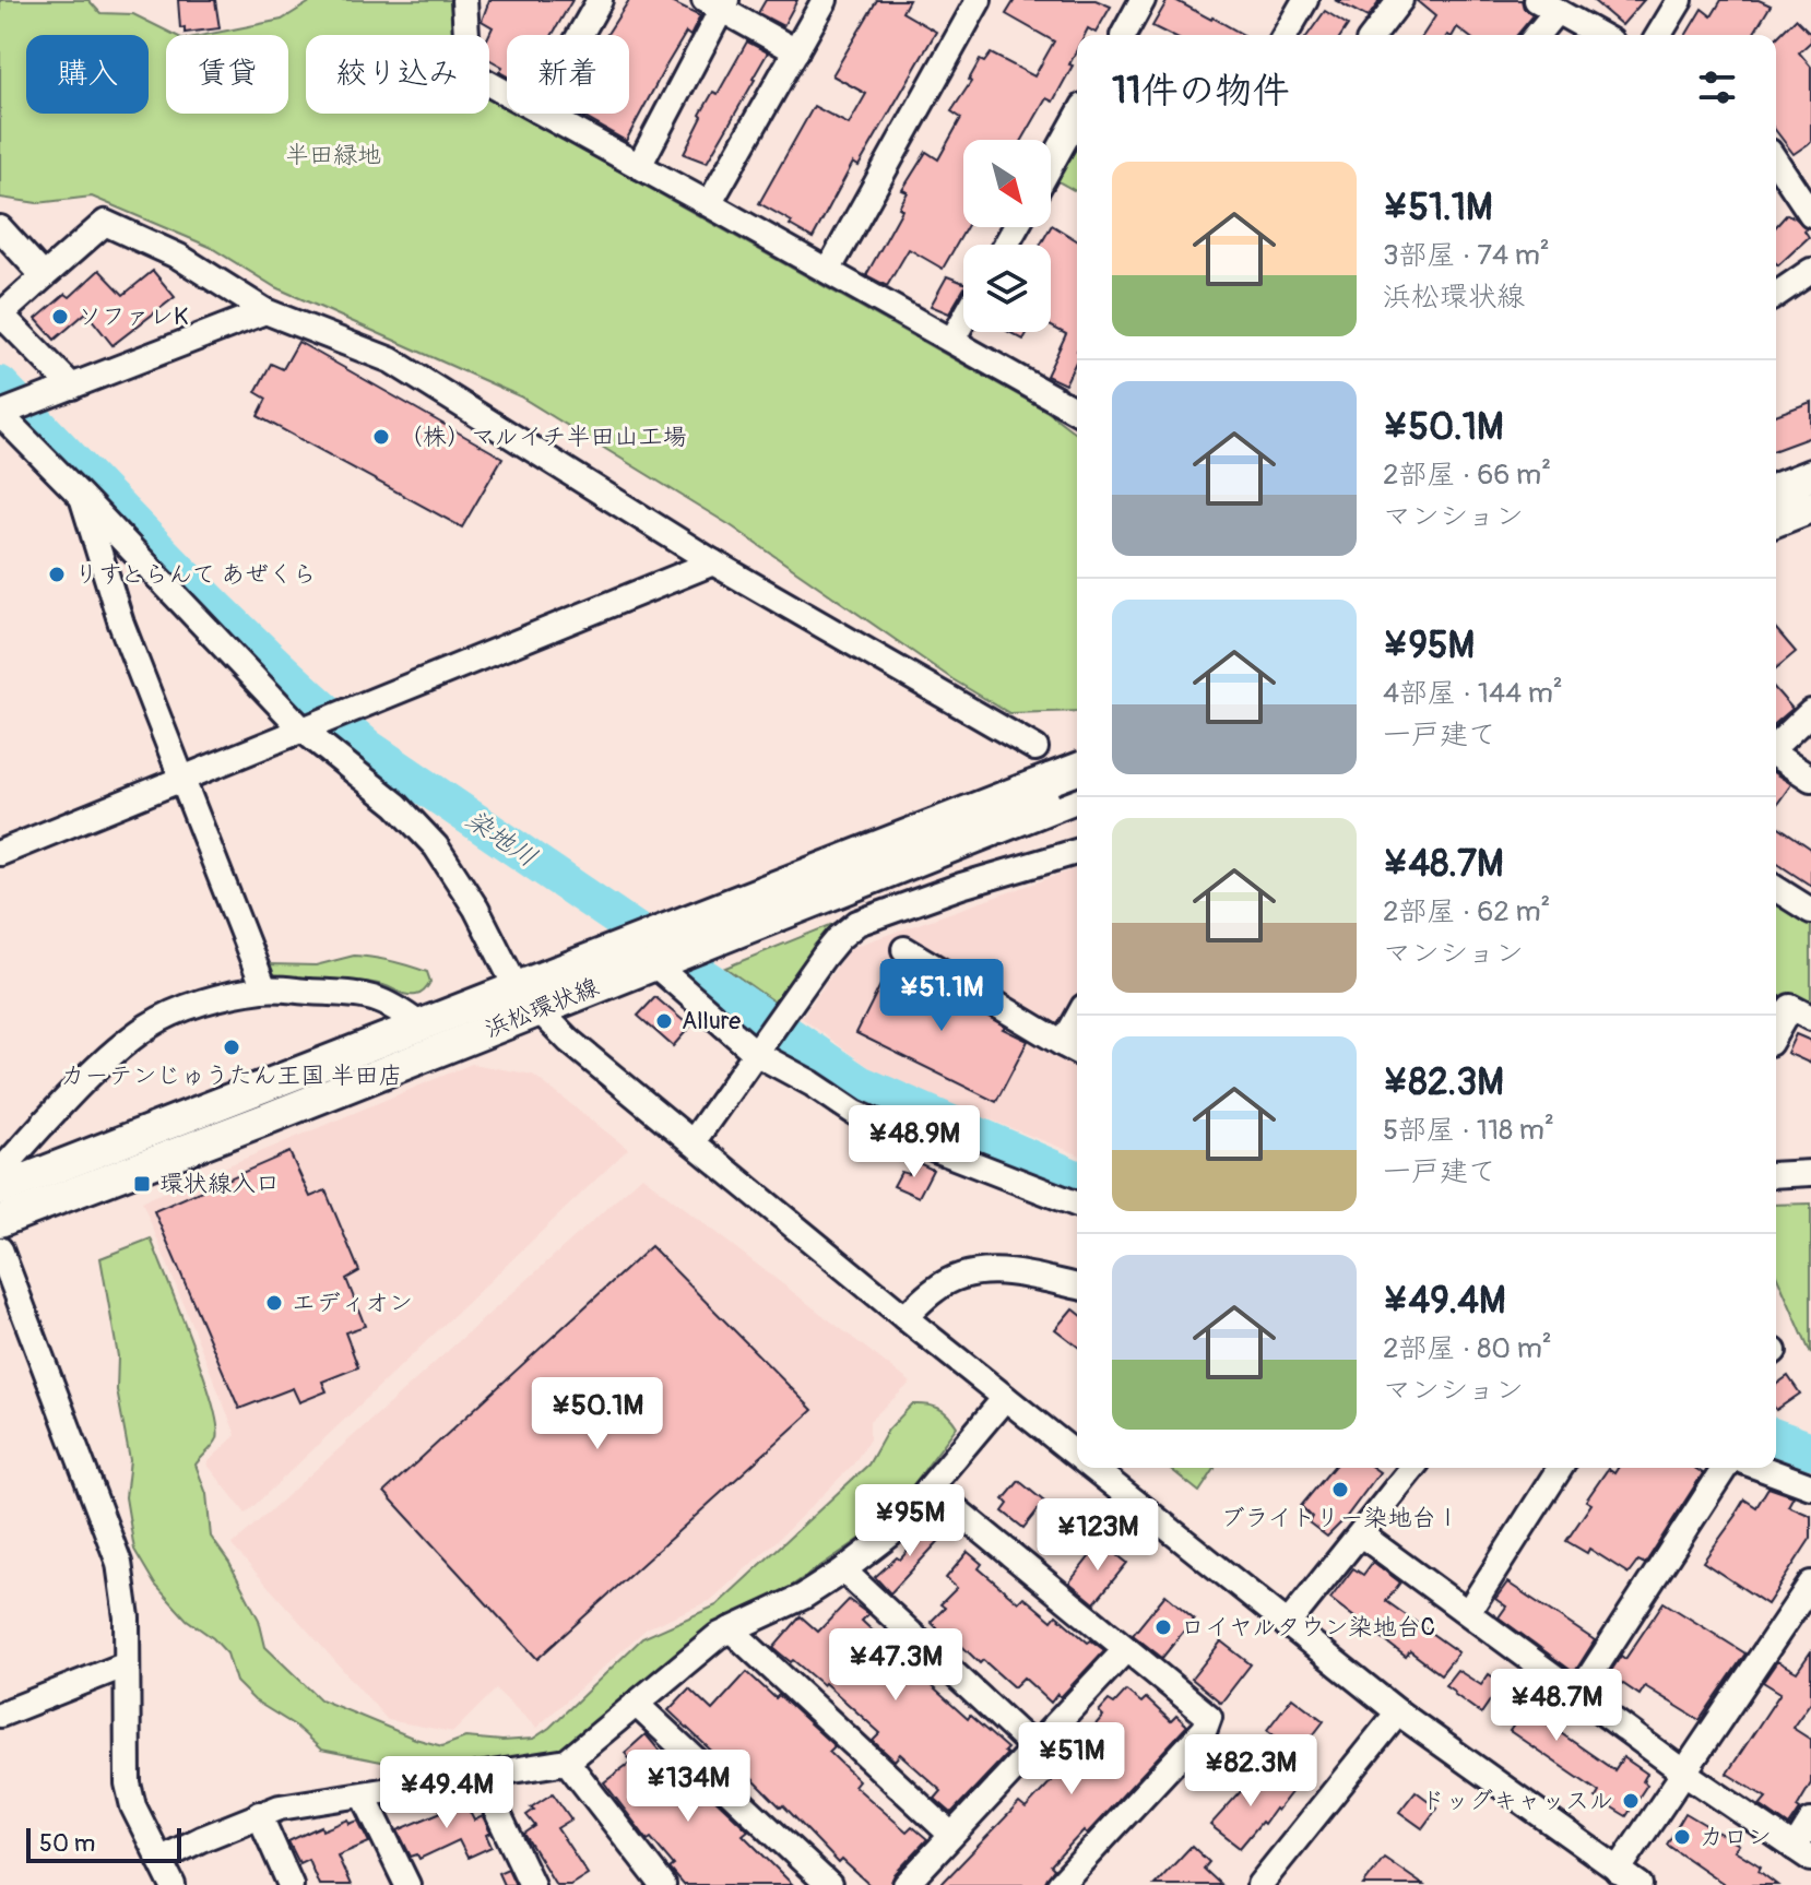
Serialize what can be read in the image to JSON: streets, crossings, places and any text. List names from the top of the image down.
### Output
{
  "streets": {
    "main road": ["浜松環状線"]
  },
  "water": ["染地川"],
  "parks": ["半田緑地"],
  "places": {
    "other": [
      "ソファレK",
      "（株）マルイチ半田山工場",
      "りすとらんて あぜくら",
      "Allure",
      "カーテンじゅうたん王国 半田店",
      "エディオン",
      "ブライトリー染地台Ⅰ",
      "ロイヤルタウン染地台C",
      "ドッグキャッスル",
      "カロン"
    ],
    "transit": ["環状線入口"]
  },
  "scale_bar": "50 m",
  "north": "bottom right",
  "page": {
    "chip": [
      "購入",
      "賃貸",
      "絞り込み",
      "新着"
    ],
    "heading": "11件の物件",
    "list": [
      {
        "name": "¥51.1M",
        "note": "3部屋 · 74 m² · 浜松環状線"
      },
      {
        "name": "¥50.1M",
        "note": "2部屋 · 66 m² · マンション"
      },
      {
        "name": "¥95M",
        "note": "4部屋 · 144 m² · 一戸建て"
      },
      {
        "name": "¥48.7M",
        "note": "2部屋 · 62 m² · マンション"
      },
      {
        "name": "¥82.3M",
        "note": "5部屋 · 118 m² · 一戸建て"
      },
      {
        "name": "¥49.4M",
        "note": "2部屋 · 80 m² · マンション"
      }
    ],
    "price": [
      "¥51.1M",
      "¥48.9M",
      "¥50.1M",
      "¥95M",
      "¥123M",
      "¥47.3M",
      "¥48.7M",
      "¥51M",
      "¥82.3M",
      "¥134M",
      "¥49.4M"
    ],
    "scale": "50 m"
  }
}
